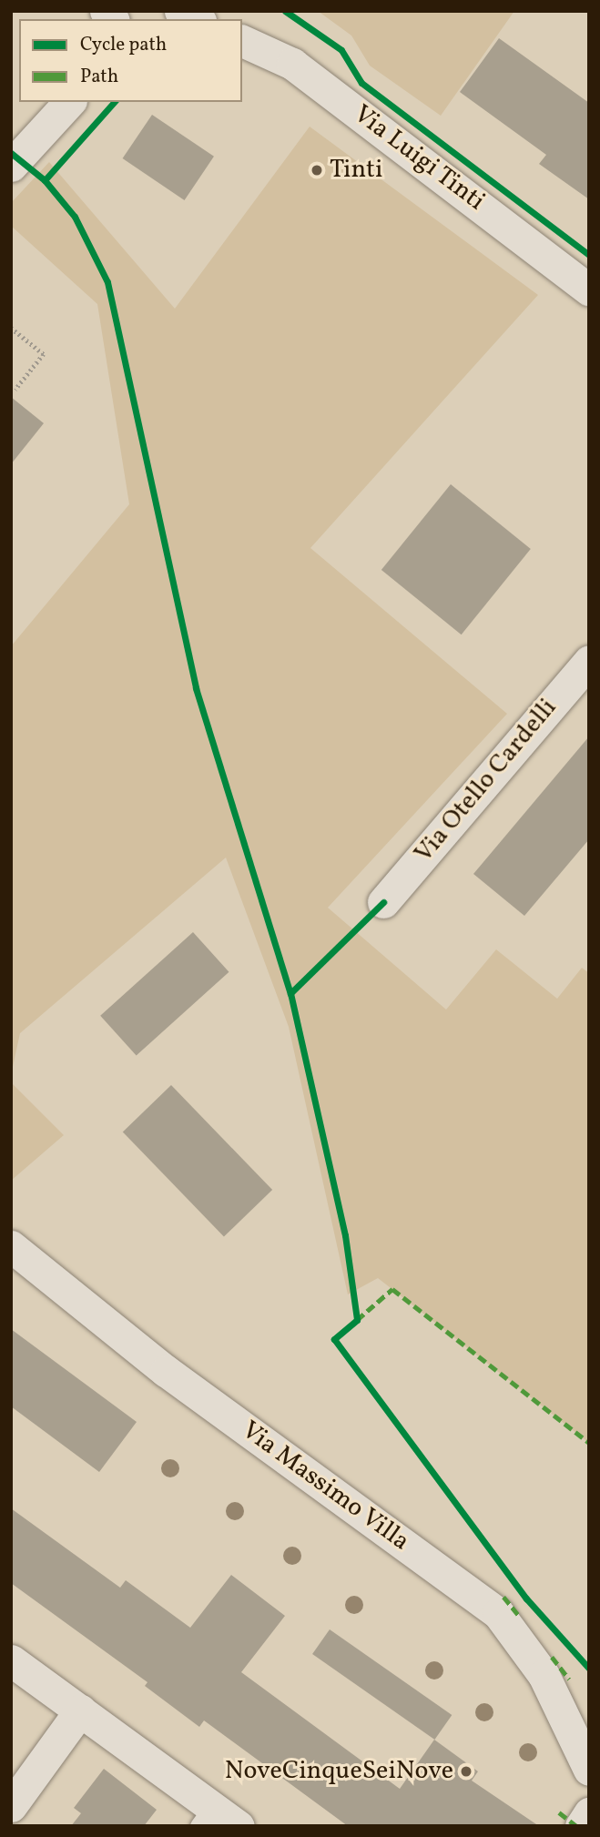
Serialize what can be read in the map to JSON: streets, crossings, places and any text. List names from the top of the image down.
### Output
{
  "streets": {
    "street": ["Via Luigi Tinti", "Via Otello Cardelli", "Via Massimo Villa"]
  },
  "places": ["Tinti", "NoveCinqueSeiNove"],
  "legend": ["Cycle path", "Path"]
}
